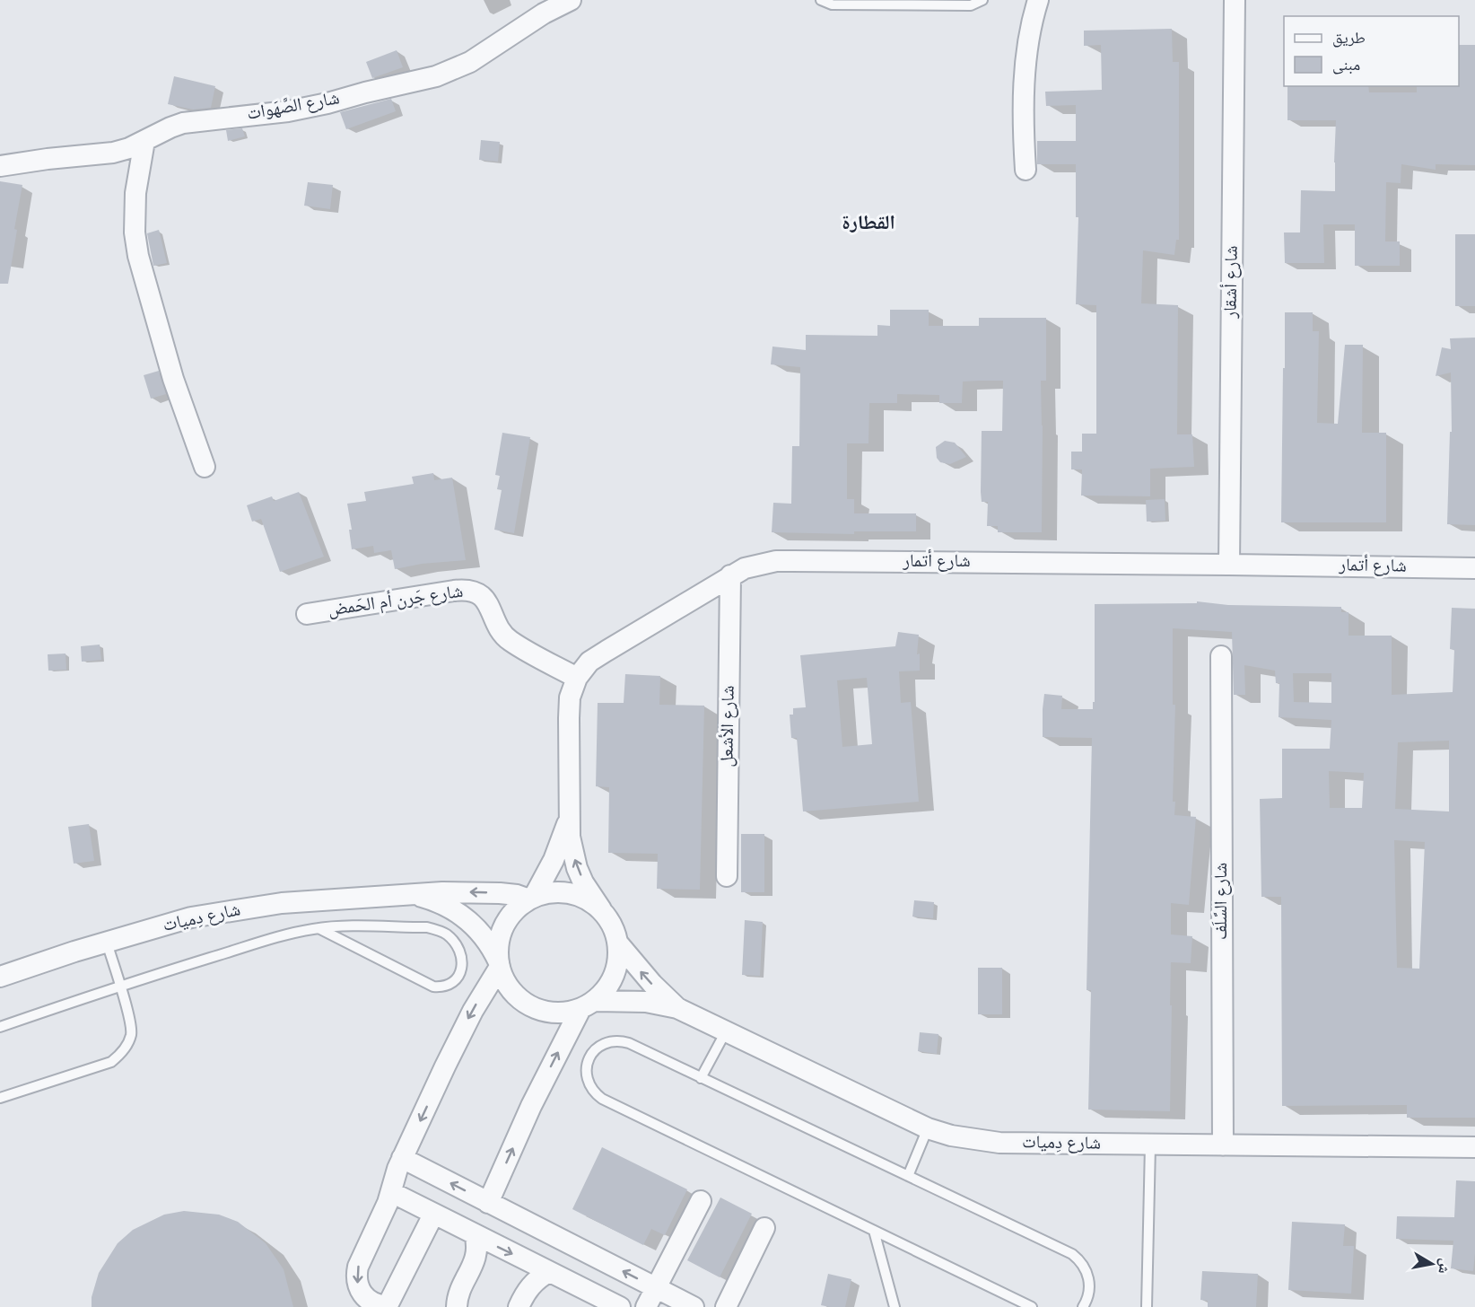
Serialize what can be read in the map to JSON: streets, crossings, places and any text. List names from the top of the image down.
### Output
{
  "streets": {
    "street": [
      "شارع الصَّهَوات",
      "شارع أشقار",
      "شارع أتمار",
      "شارع جَرن أم الحَمض",
      "شارع الأشعل",
      "شارع السَّلَف",
      "شارع دِميات"
    ]
  },
  "crossings": [
    ["شارع أشقار", "شارع أتمار"],
    ["شارع أتمار", "شارع جَرن أم الحَمض"],
    ["شارع أتمار", "شارع الأشعل"],
    ["شارع أتمار", "شارع دِميات"],
    ["شارع السَّلَف", "شارع دِميات"]
  ],
  "districts": ["القطارة"],
  "legend": ["طريق", "مبنى"],
  "north": "right"
}
